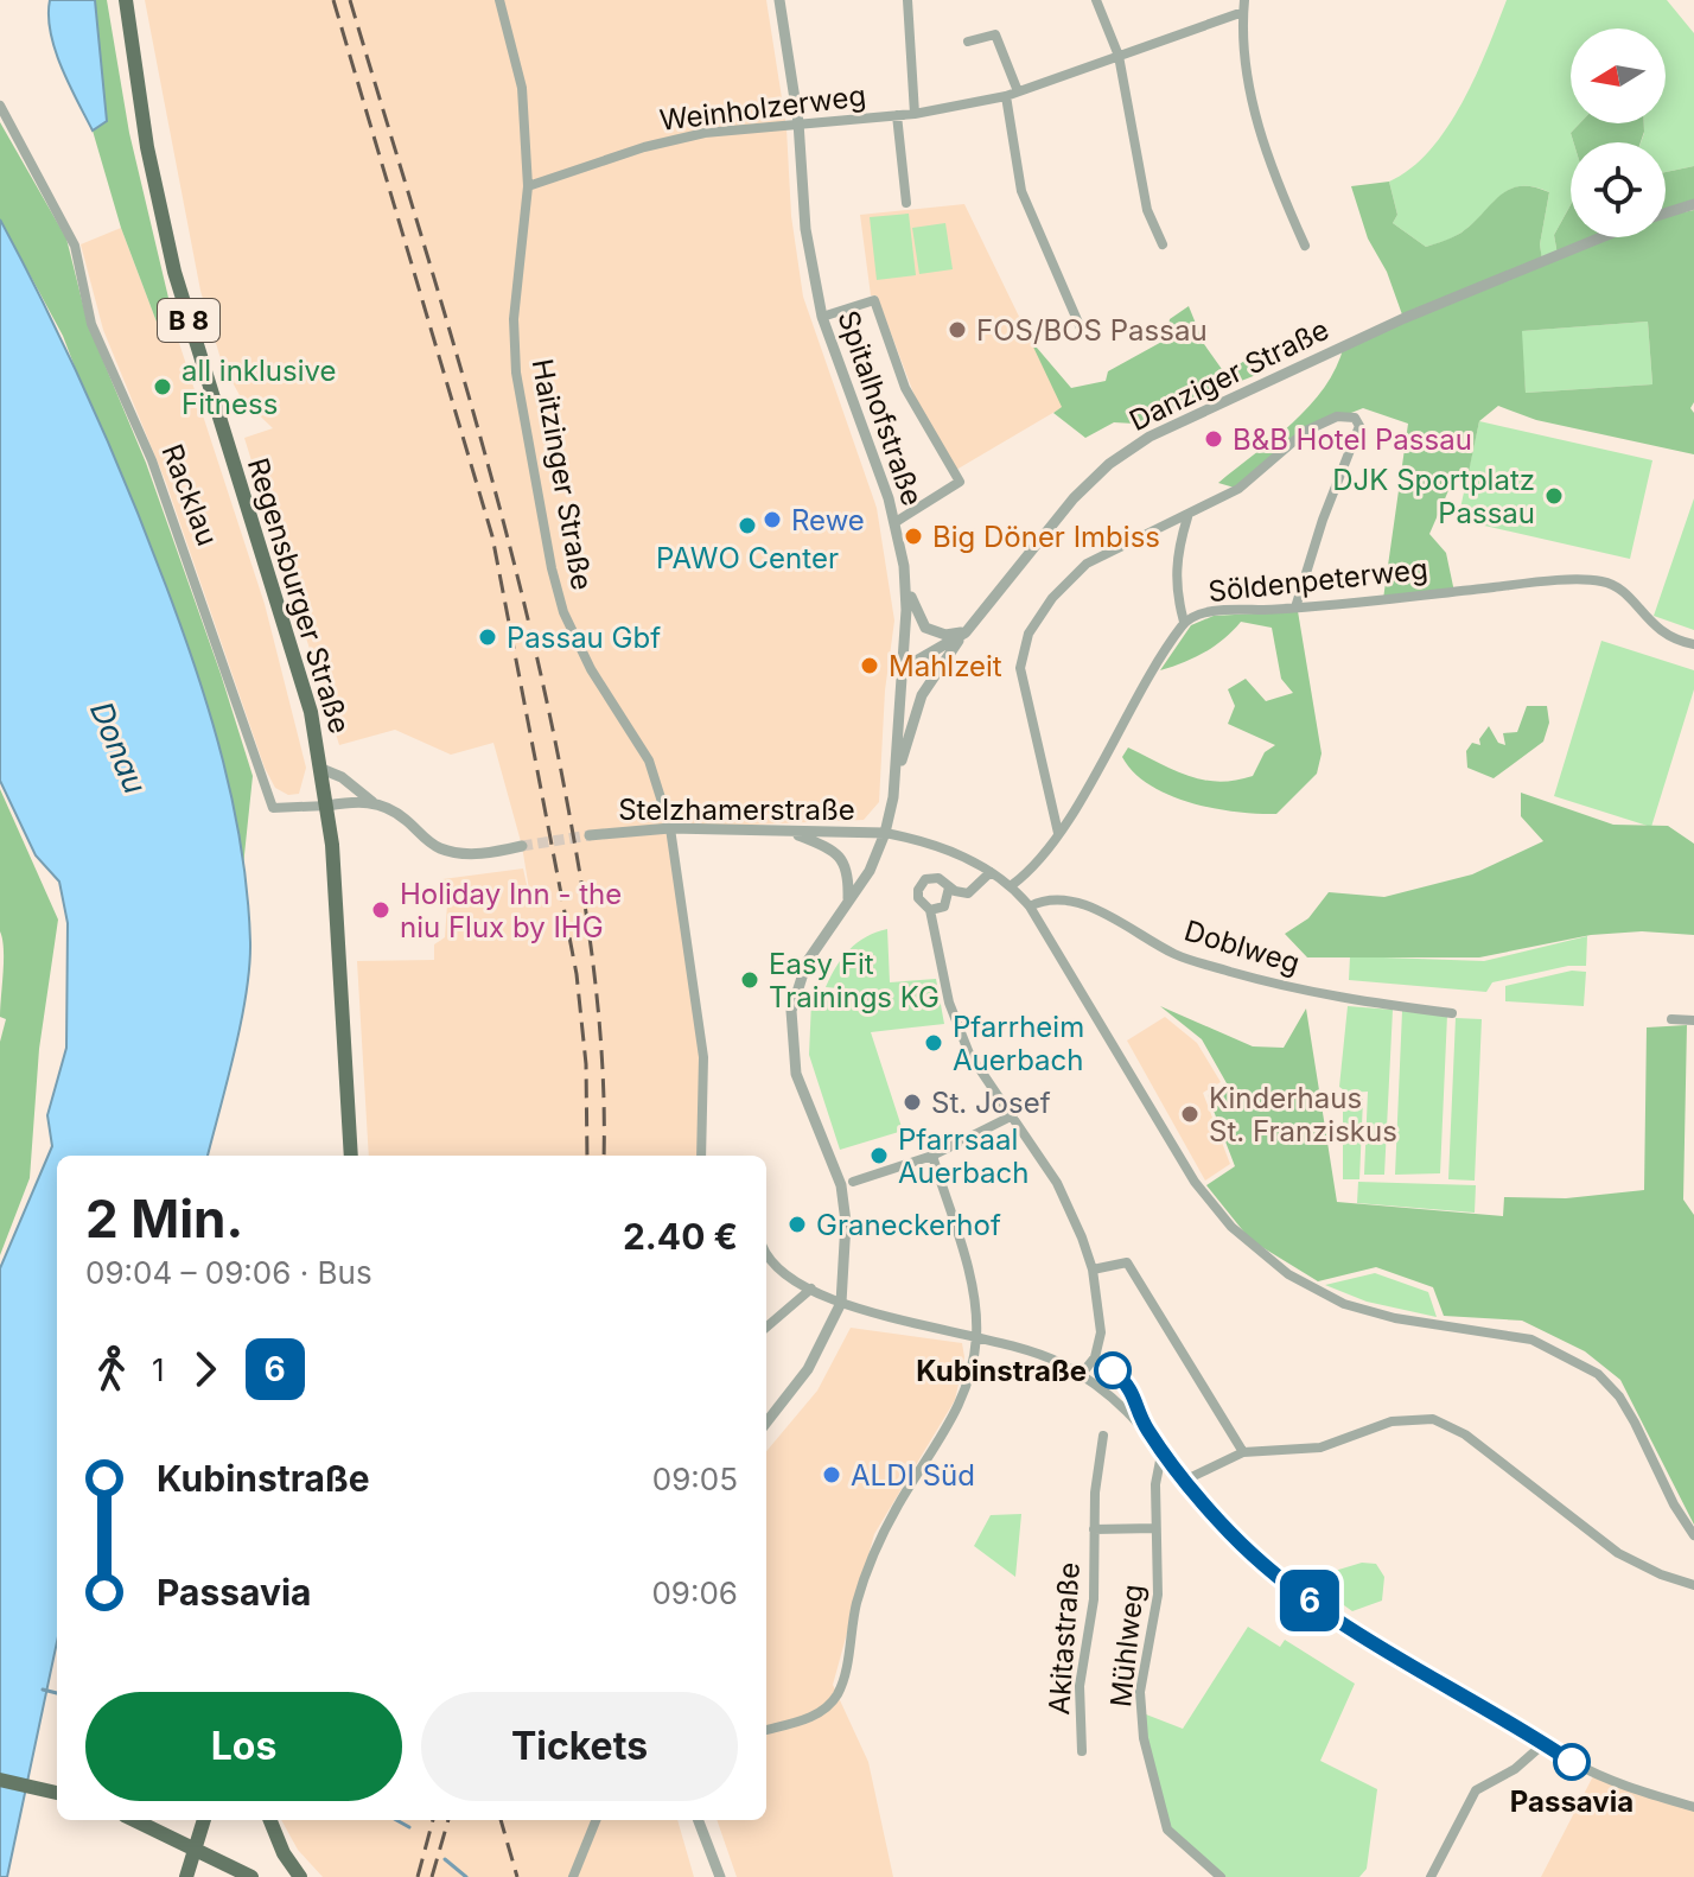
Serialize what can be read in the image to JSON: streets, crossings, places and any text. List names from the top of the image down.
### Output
{
  "streets": {
    "main road": ["B 8", "Regensburger Straße"],
    "street": [
      "Weinholzerweg",
      "Danziger Straße",
      "Spitalhofstraße",
      "Haitzinger Straße",
      "Racklau",
      "Söldenpeterweg",
      "Stelzhamerstraße",
      "Doblweg",
      "Akitastraße",
      "Mühlweg"
    ]
  },
  "crossings": [
    ["Weinholzerweg", "Spitalhofstraße"],
    ["Weinholzerweg", "Haitzinger Straße"],
    ["Danziger Straße", "Spitalhofstraße"],
    ["Spitalhofstraße", "Stelzhamerstraße"],
    ["Haitzinger Straße", "Stelzhamerstraße"],
    ["Racklau", "Regensburger Straße"],
    ["Akitastraße", "Mühlweg"]
  ],
  "water": ["Donau"],
  "places": [
    "FOS/BOS Passau",
    "all inklusive Fitness",
    "B&B Hotel Passau",
    "DJK Sportplatz Passau",
    "Rewe",
    "PAWO Center",
    "Big Döner Imbiss",
    "Passau Gbf",
    "Mahlzeit",
    "Holiday Inn - the niu Flux by IHG",
    "Easy Fit Trainings KG",
    "Pfarrheim Auerbach",
    "St. Josef",
    "Kinderhaus St. Franziskus",
    "Pfarrsaal Auerbach",
    "Graneckerhof",
    "Kubinstraße",
    "ALDI Süd",
    "Passavia"
  ],
  "lines": ["bus line 6"],
  "north": "left",
  "page": {
    "on_map": "6",
    "heading": ["2 Min.", "09:04 – 09:06 · Bus", "2.40 €"],
    "legs": ["1", "6"],
    "list": [
      {
        "name": "Kubinstraße",
        "value": "09:05"
      },
      {
        "name": "Passavia",
        "value": "09:06"
      }
    ],
    "buttons": ["Los", "Tickets"]
  }
}
